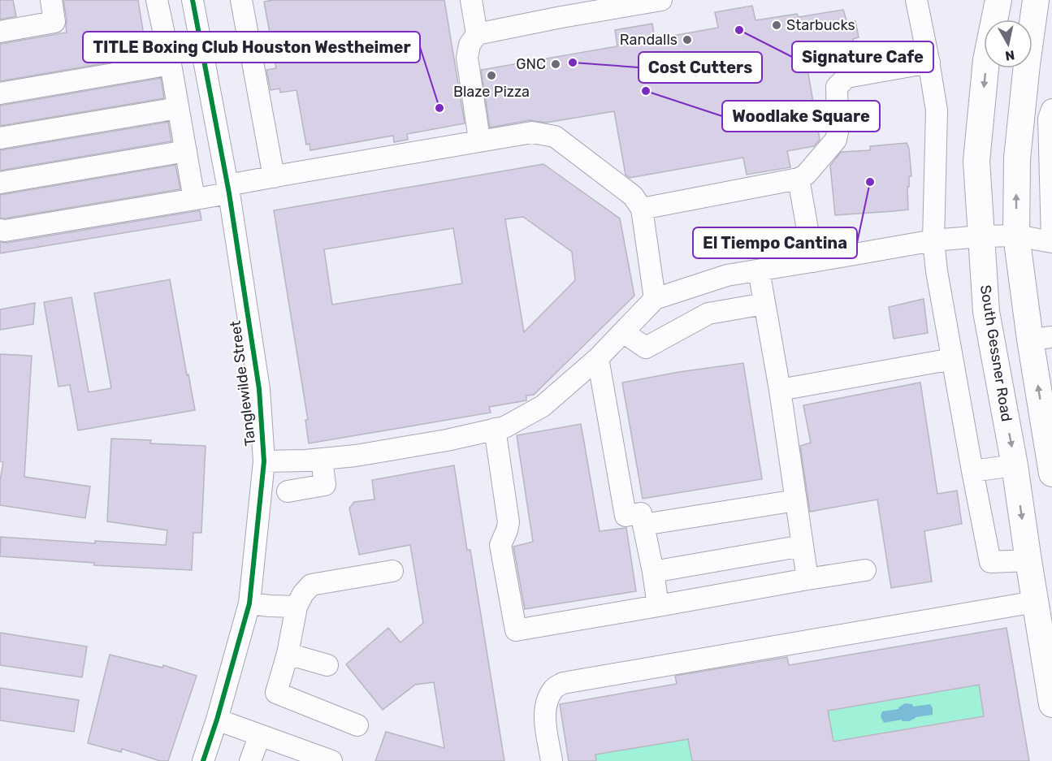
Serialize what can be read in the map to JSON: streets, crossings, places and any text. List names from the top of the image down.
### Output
{
  "streets": {
    "main road": ["South Gessner Road"],
    "street": ["Tanglewilde Street"]
  },
  "places": [
    "Starbucks",
    "Signature Cafe",
    "Randalls",
    "Cost Cutters",
    "GNC",
    "Blaze Pizza",
    "Woodlake Square",
    "TITLE Boxing Club Houston Westheimer",
    "El Tiempo Cantina"
  ],
  "north": "bottom"
}
